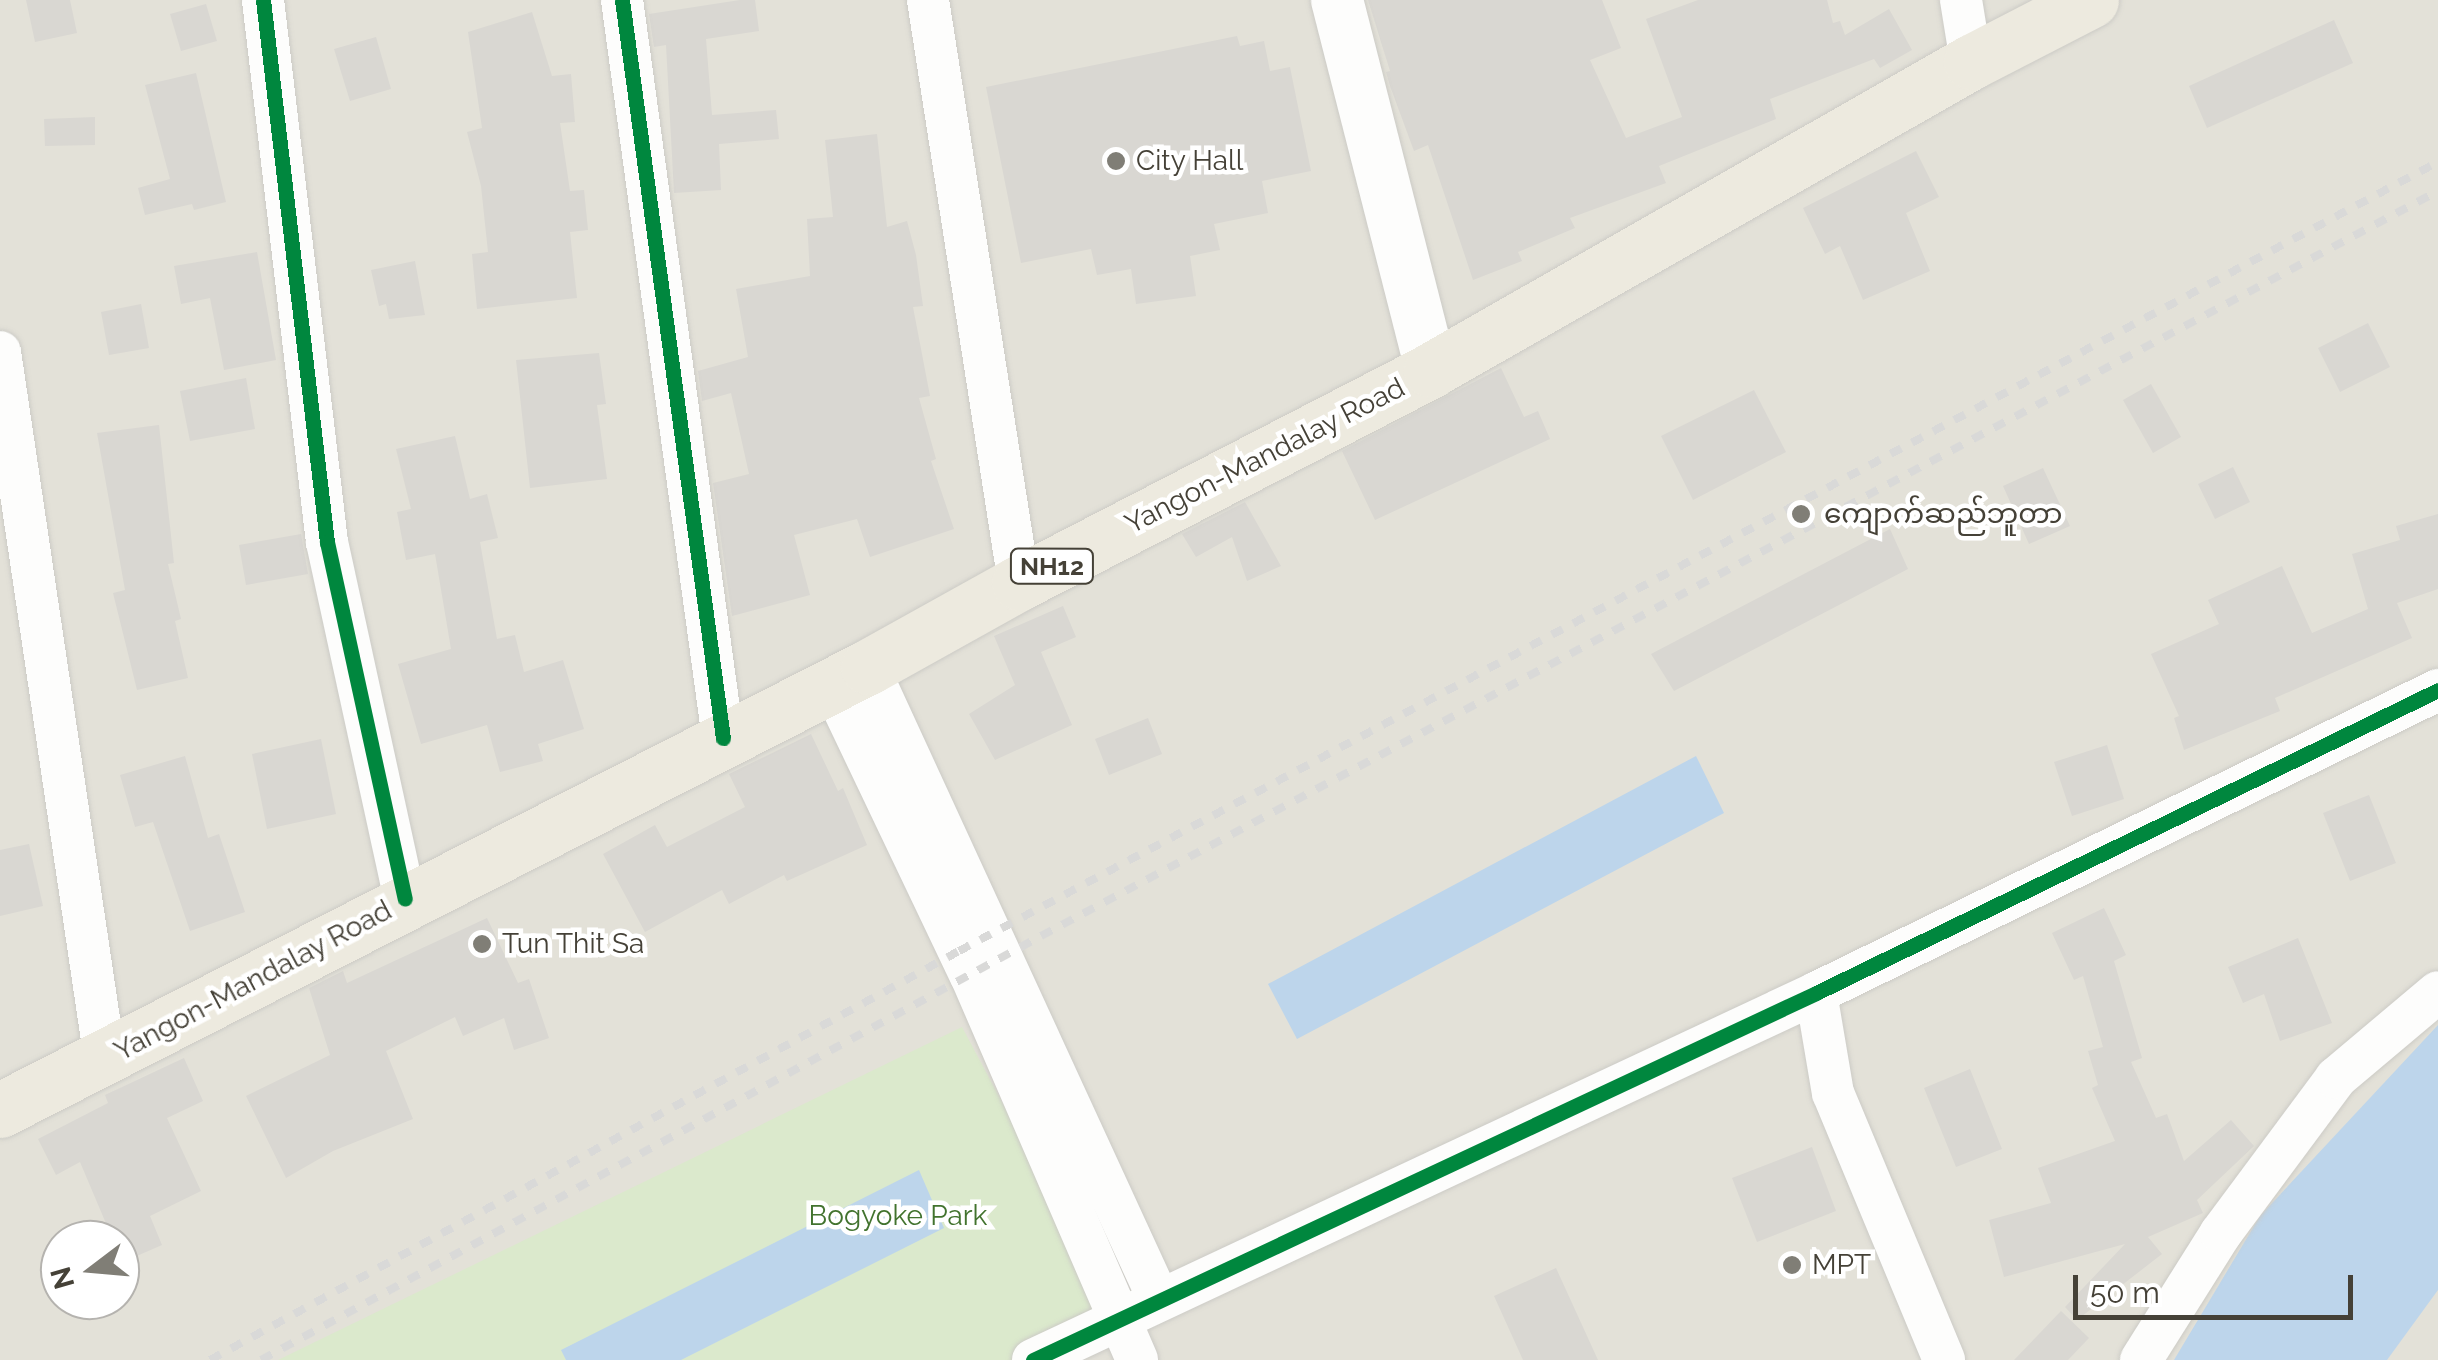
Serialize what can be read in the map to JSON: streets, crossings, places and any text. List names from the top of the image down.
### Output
{
  "streets": {
    "highway": ["Yangon-Mandalay Road", "NH12"]
  },
  "parks": ["Bogyoke Park"],
  "places": [
    "City Hall",
    "ကျောက်ဆည်ဘူတာ",
    "Tun Thit Sa",
    "MPT"
  ],
  "scale_bar": "50 m",
  "north": "left"
}
